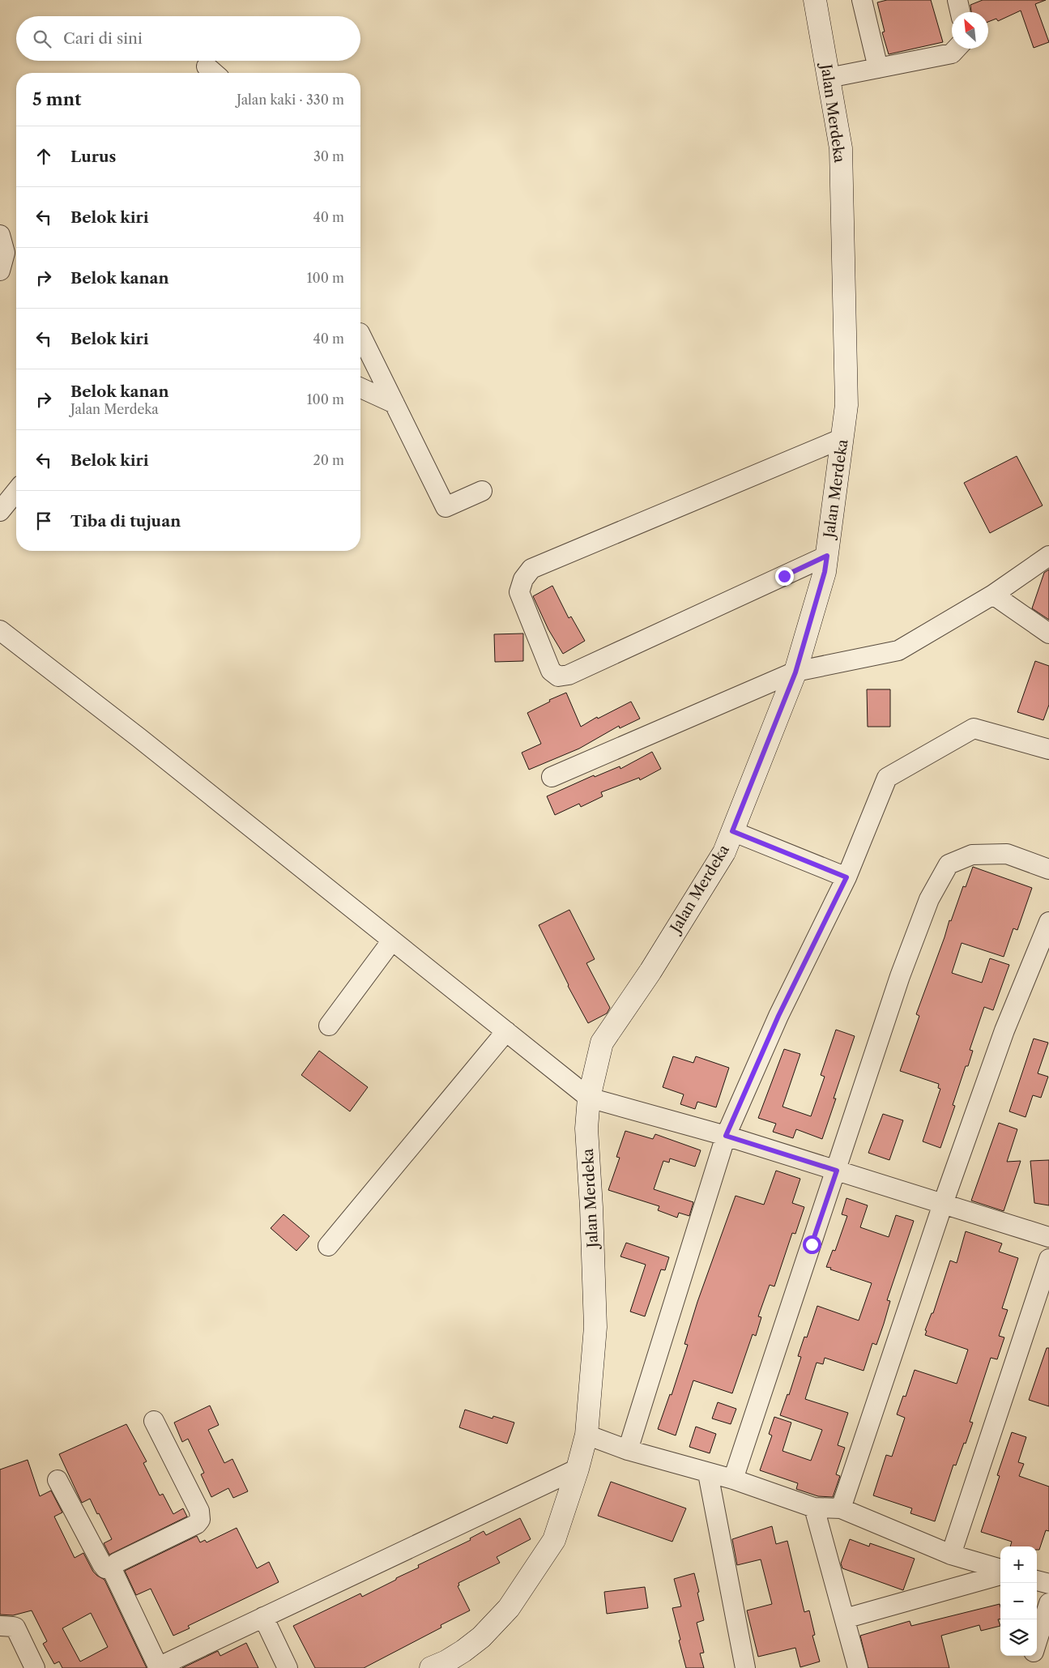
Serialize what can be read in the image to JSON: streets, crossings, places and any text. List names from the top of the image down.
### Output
{
  "streets": {
    "street": ["Jalan Merdeka"]
  },
  "north": "top left",
  "page": {
    "search": "Cari di sini",
    "heading": ["5 mnt", "Jalan kaki · 330 m"],
    "list": [
      ["Lurus", "30 m"],
      ["Belok kiri", "40 m"],
      ["Belok kanan", "100 m"],
      ["Belok kiri", "40 m"],
      ["Belok kanan", "Jalan Merdeka", "100 m"],
      ["Belok kiri", "20 m"],
      "Tiba di tujuan"
    ],
    "map_buttons": ["+", "−"]
  }
}
